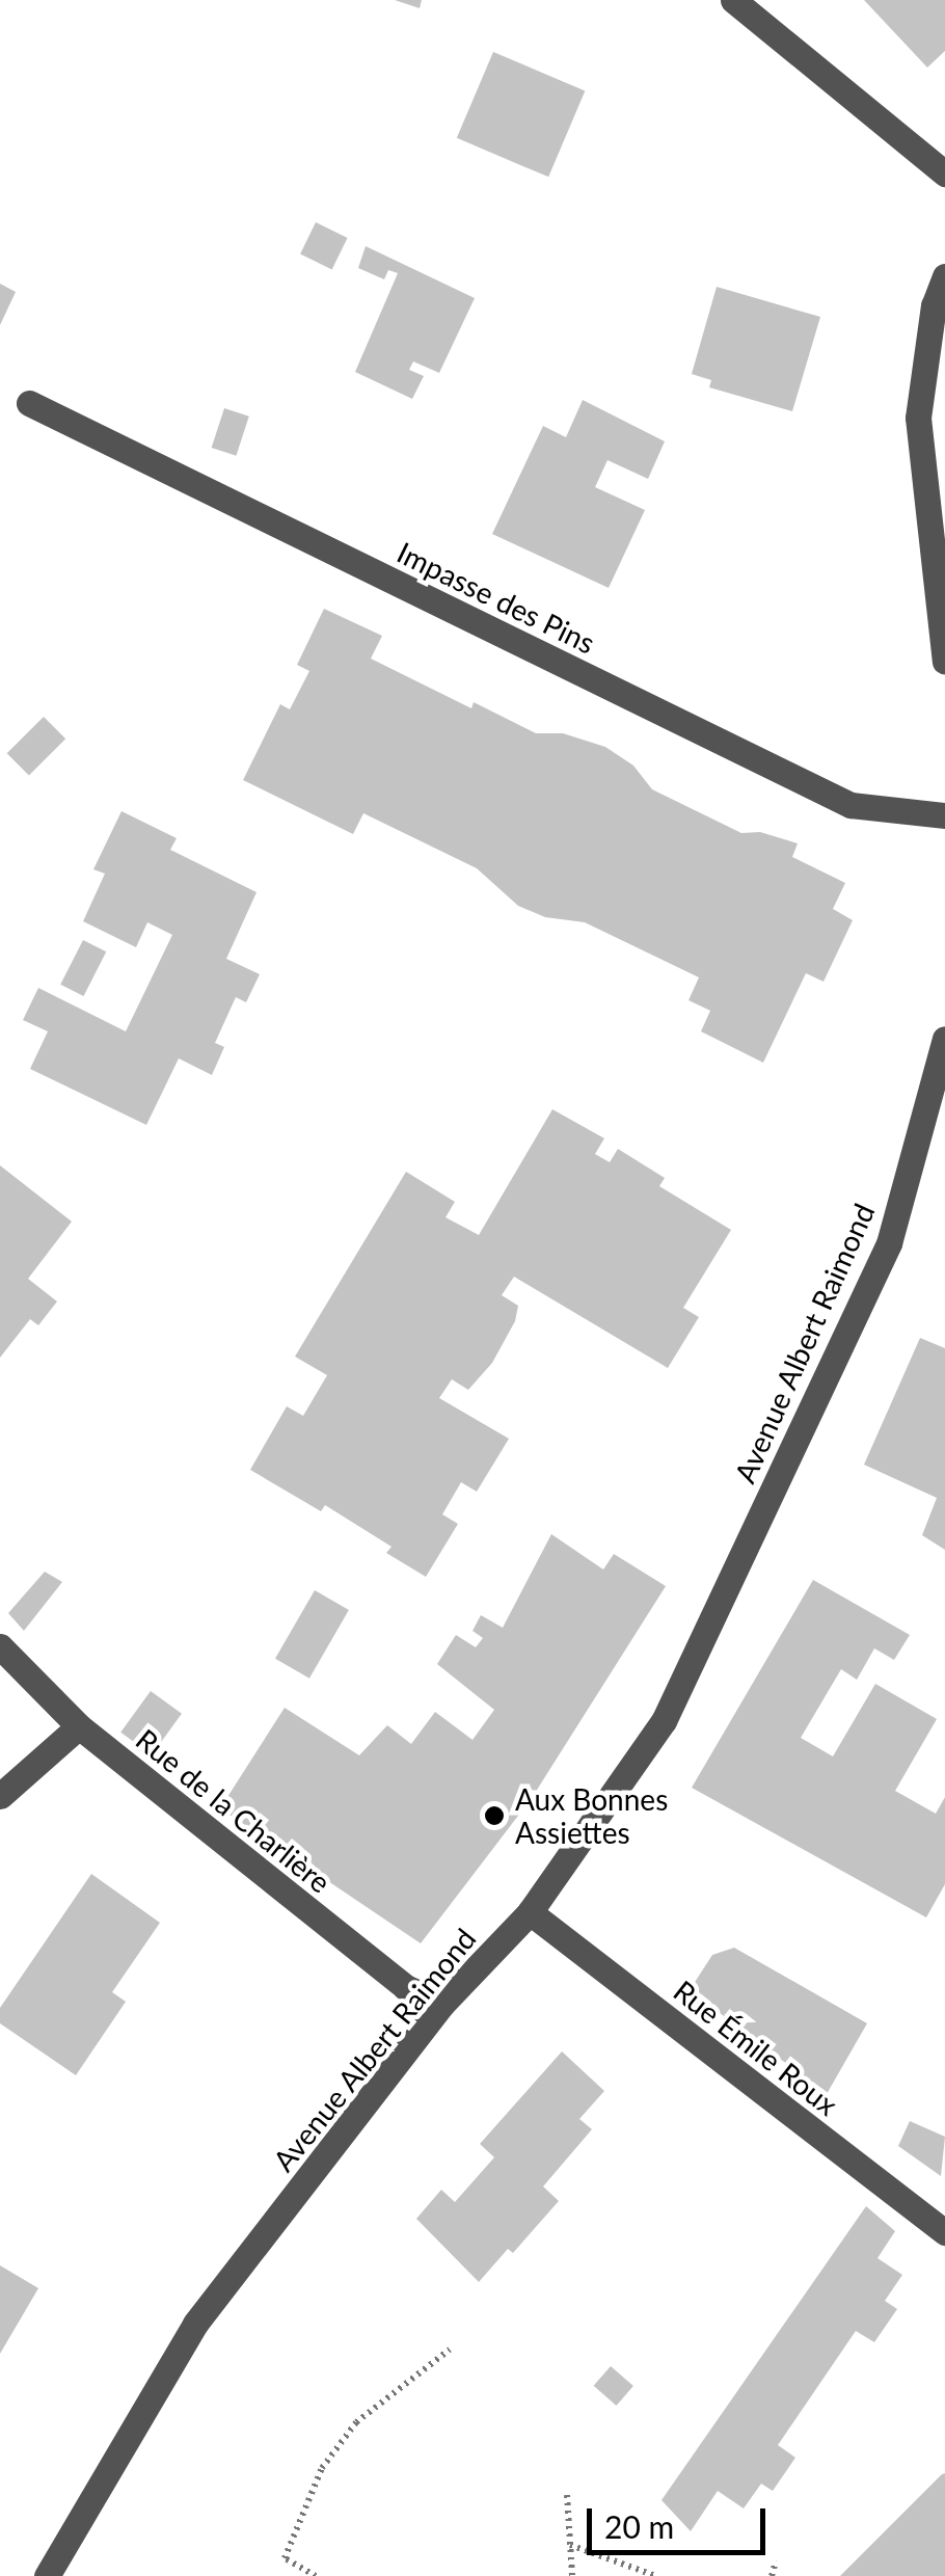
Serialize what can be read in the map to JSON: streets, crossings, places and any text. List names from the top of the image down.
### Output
{
  "streets": {
    "street": [
      "Impasse des Pins",
      "Avenue Albert Raimond",
      "Rue de la Charlière",
      "Rue Émile Roux"
    ]
  },
  "crossings": [
    ["Avenue Albert Raimond", "Rue de la Charlière"],
    ["Avenue Albert Raimond", "Rue Émile Roux"]
  ],
  "places": ["Aux Bonnes Assiettes"],
  "scale_bar": "20 m"
}
